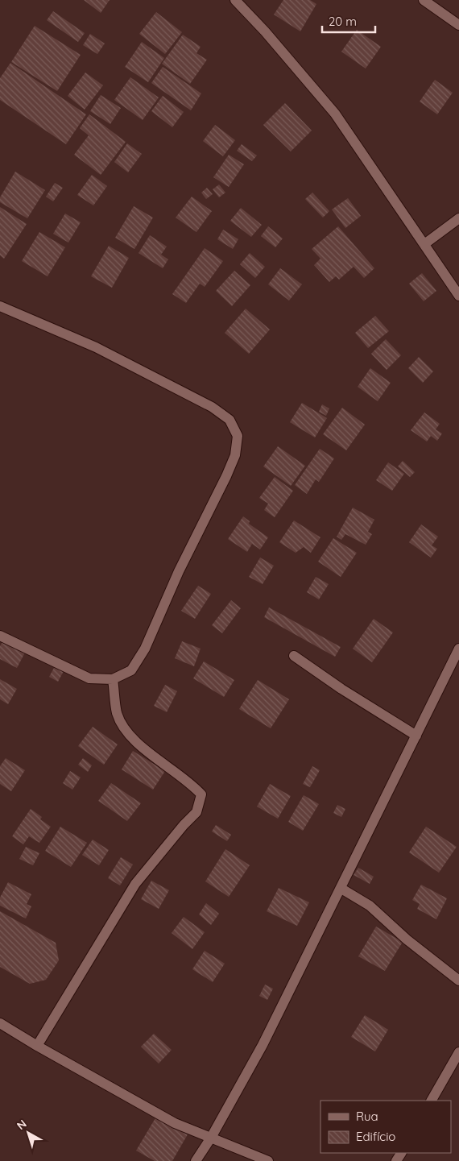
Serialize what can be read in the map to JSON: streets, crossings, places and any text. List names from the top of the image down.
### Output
{
  "legend": ["Rua", "Edifício"],
  "scale_bar": "20 m",
  "north": "top left"
}
